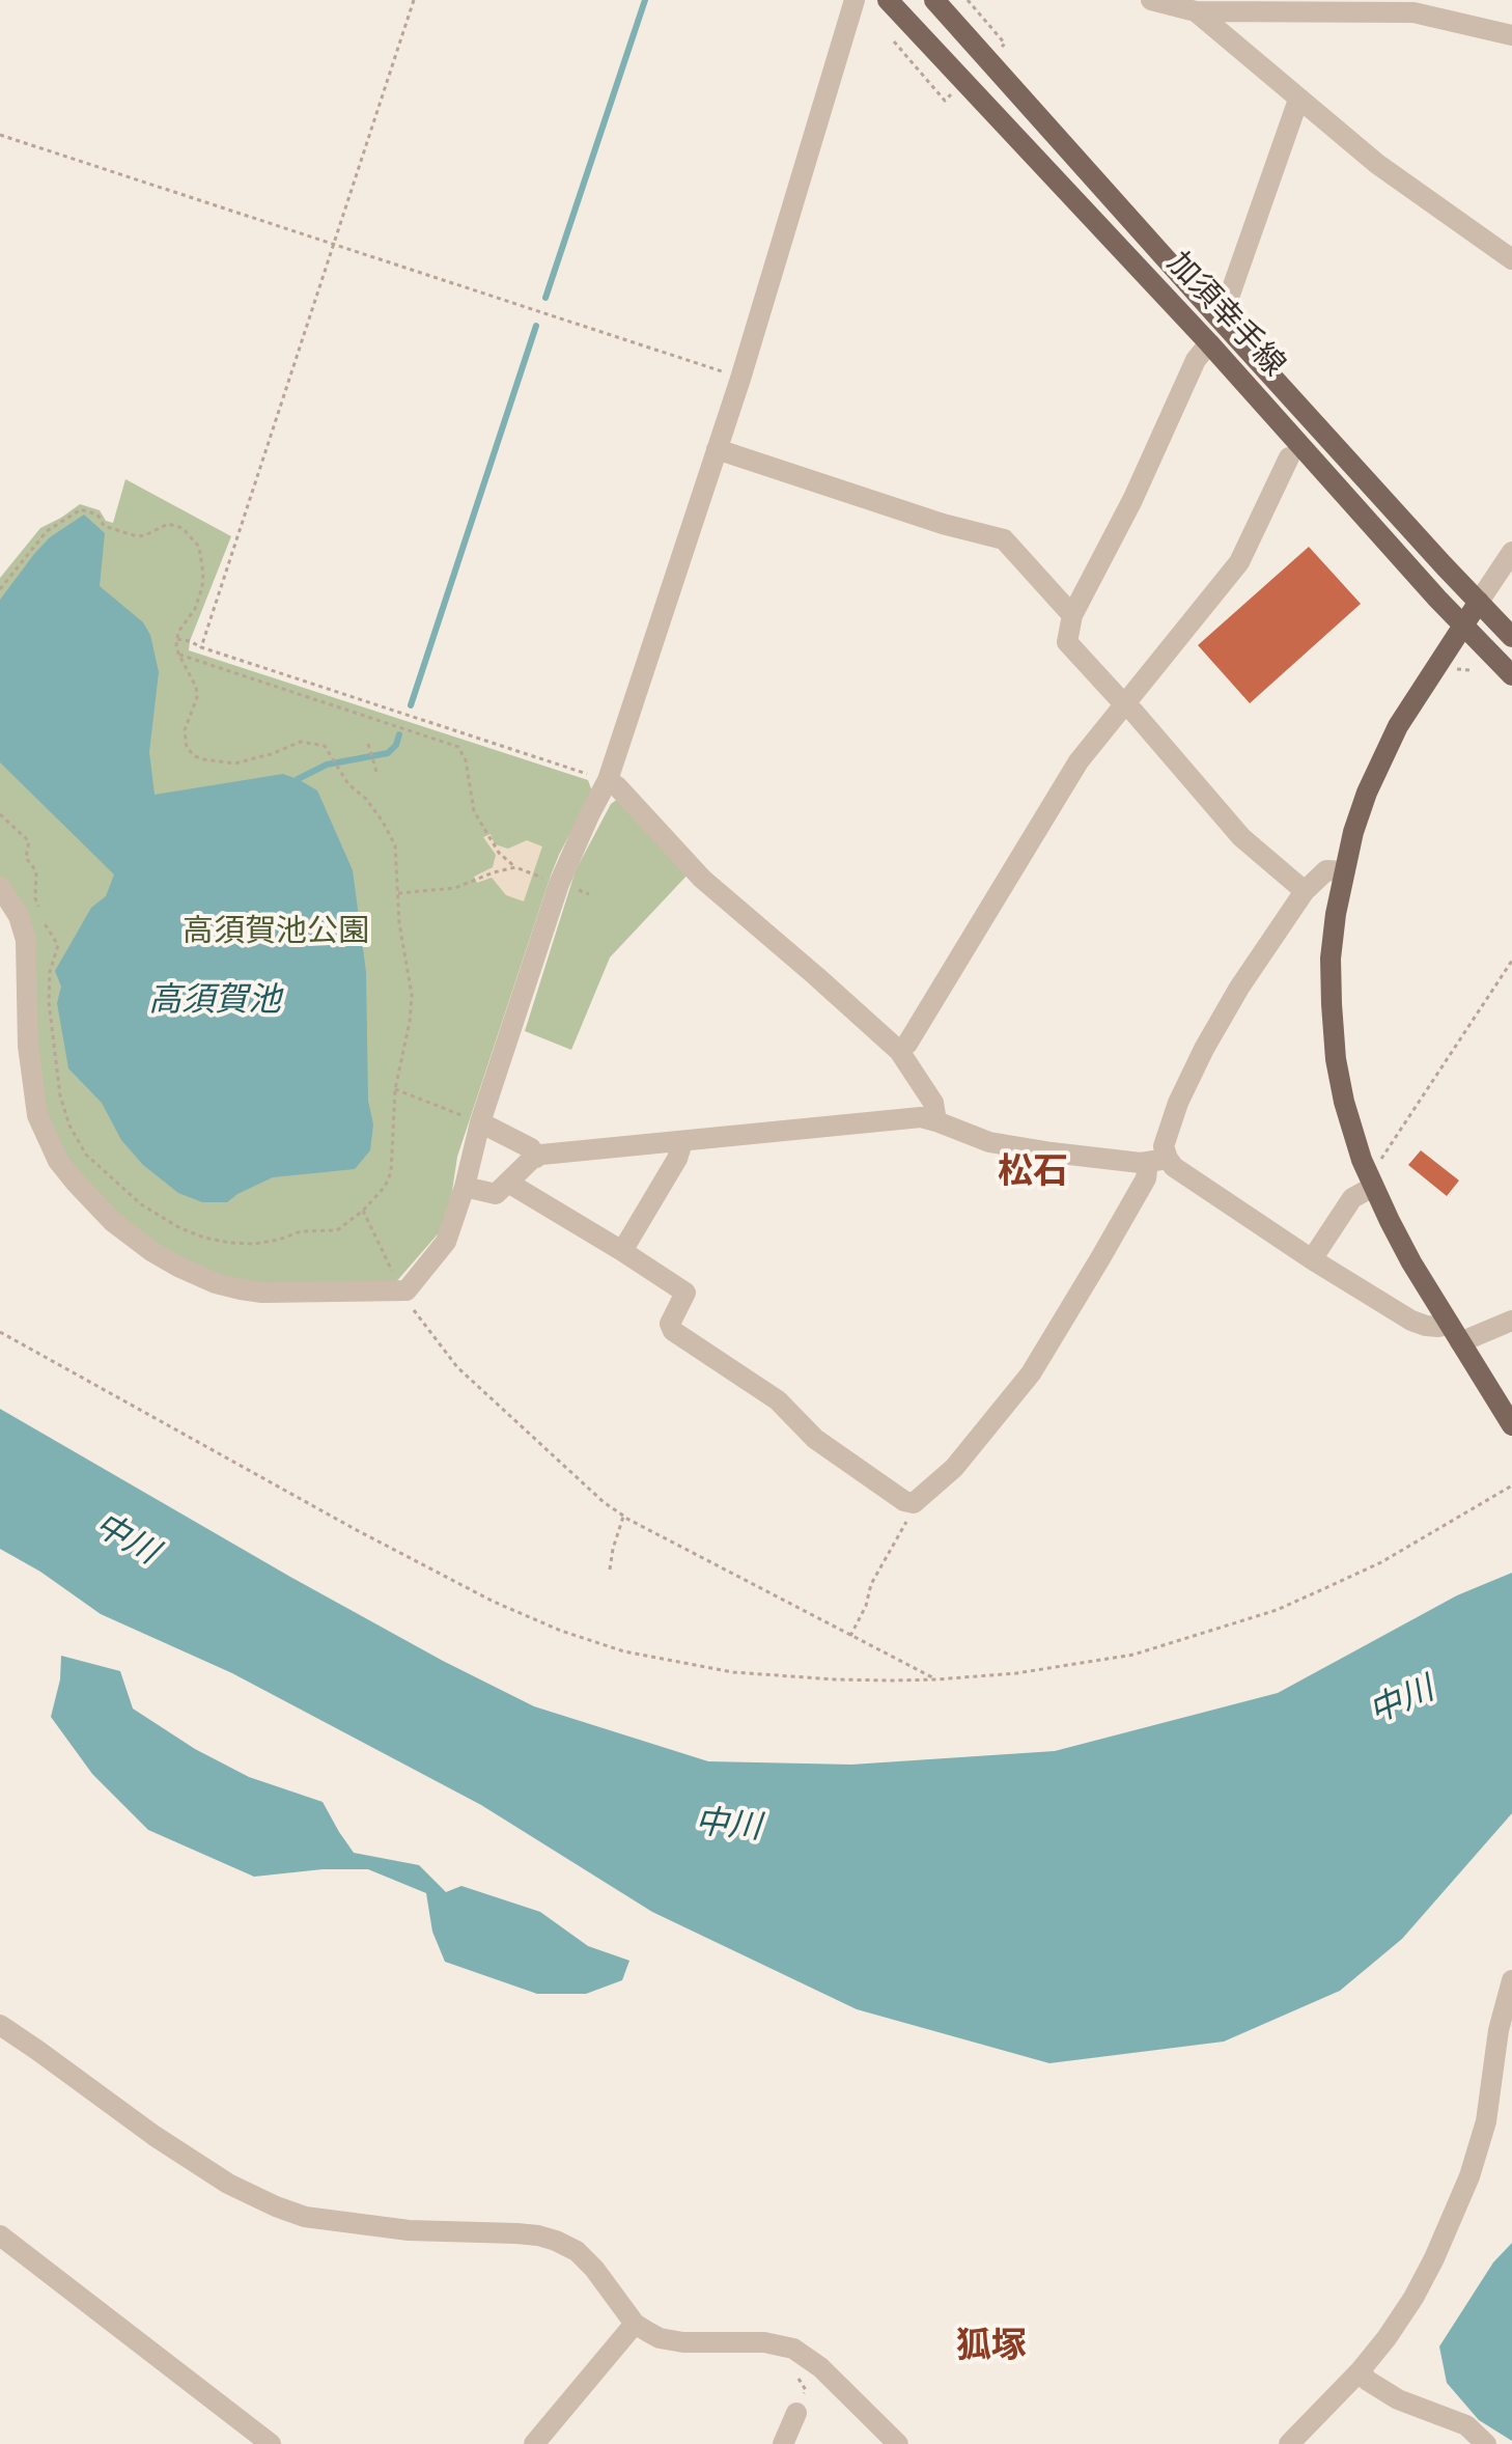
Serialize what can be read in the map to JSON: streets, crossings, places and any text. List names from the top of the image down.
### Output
{
  "streets": {
    "main road": ["加須幸手線"]
  },
  "districts": ["松石", "狐塚"],
  "water": ["高須賀池", "中川"],
  "parks": ["高須賀池公園"]
}
